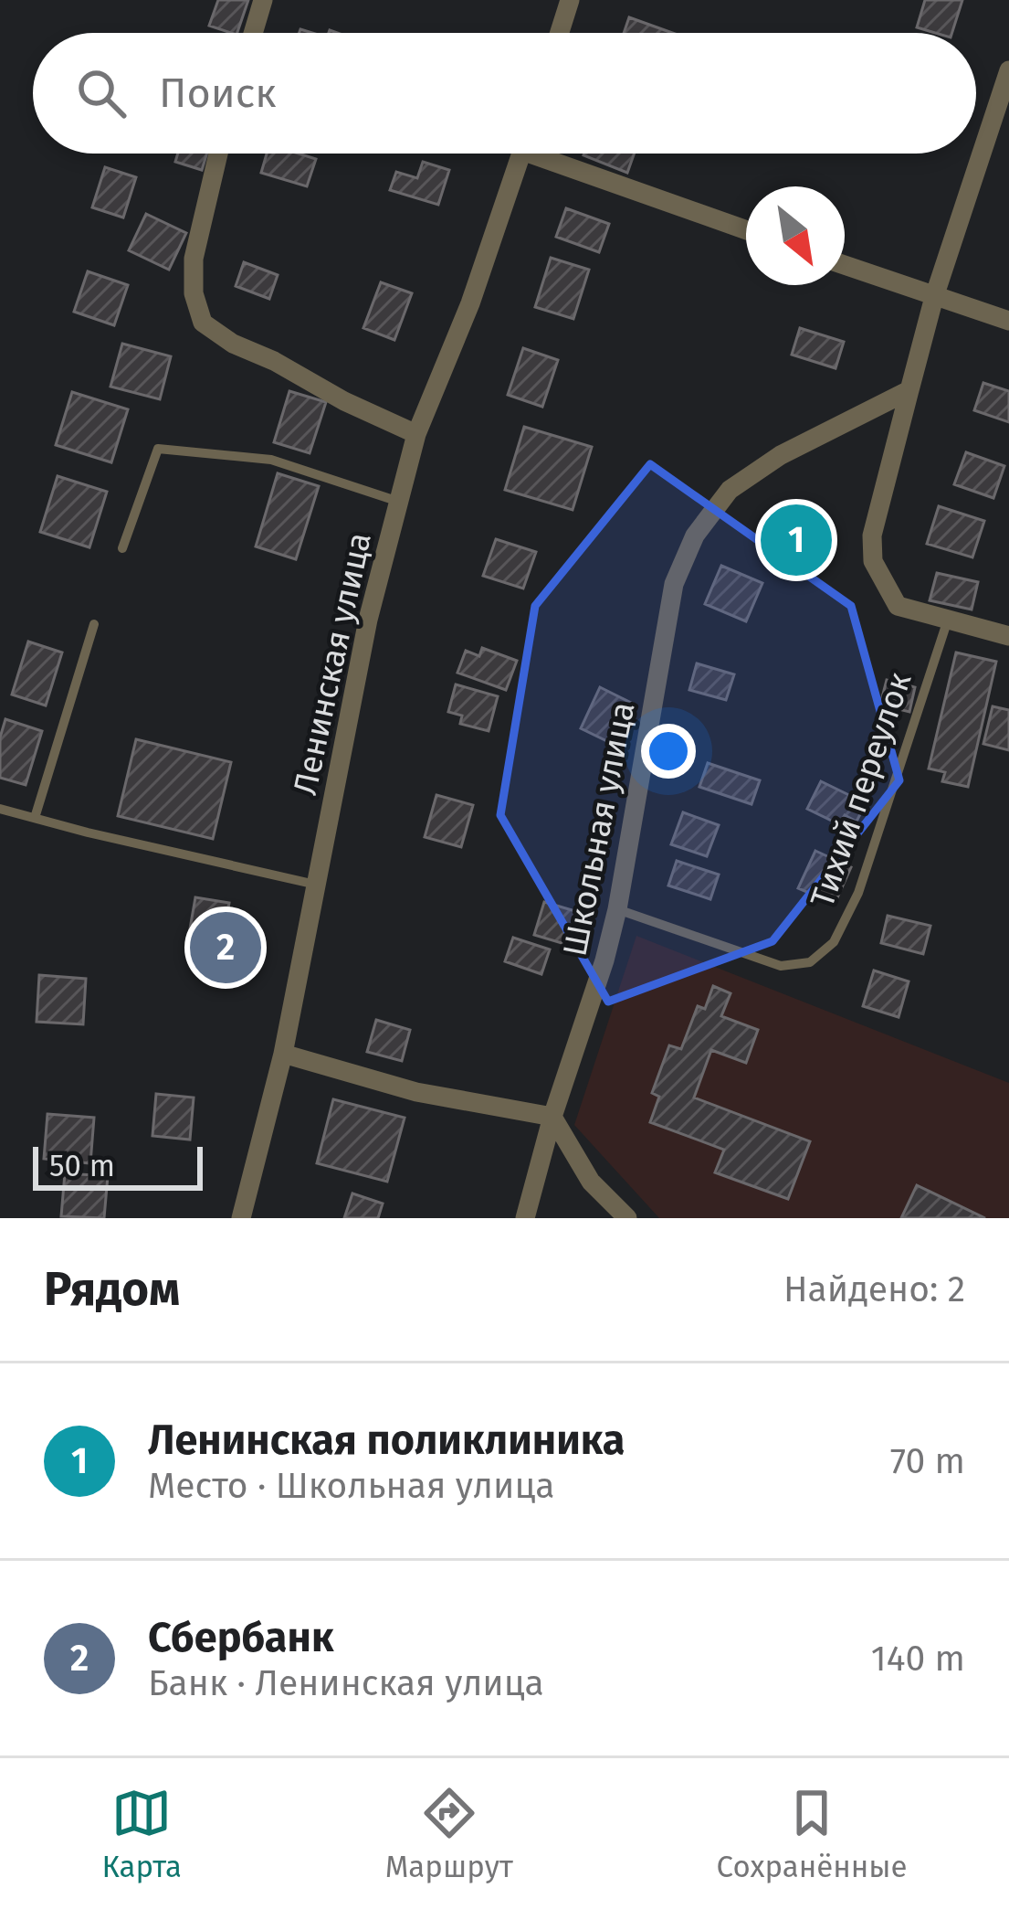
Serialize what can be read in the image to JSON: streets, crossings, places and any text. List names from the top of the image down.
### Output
{
  "streets": {
    "street": ["Ленинская улица", "Школьная улица"],
    "lane": ["Тихий переулок"]
  },
  "crossings": [
    ["Тихий переулок", "Школьная улица"]
  ],
  "scale_bar": "50 m",
  "north": "bottom right",
  "page": {
    "search": "Поиск",
    "pins": ["1", "2"],
    "scale": "50 m",
    "heading": ["Рядом", "Найдено: 2"],
    "list": [
      {
        "mark": "1",
        "name": "Ленинская поликлиника",
        "note": "Место · Школьная улица",
        "value": "70 m"
      },
      {
        "mark": "2",
        "name": "Сбербанк",
        "note": "Банк · Ленинская улица",
        "value": "140 m"
      }
    ],
    "nav": ["Карта", "Маршрут", "Сохранённые"]
  }
}
